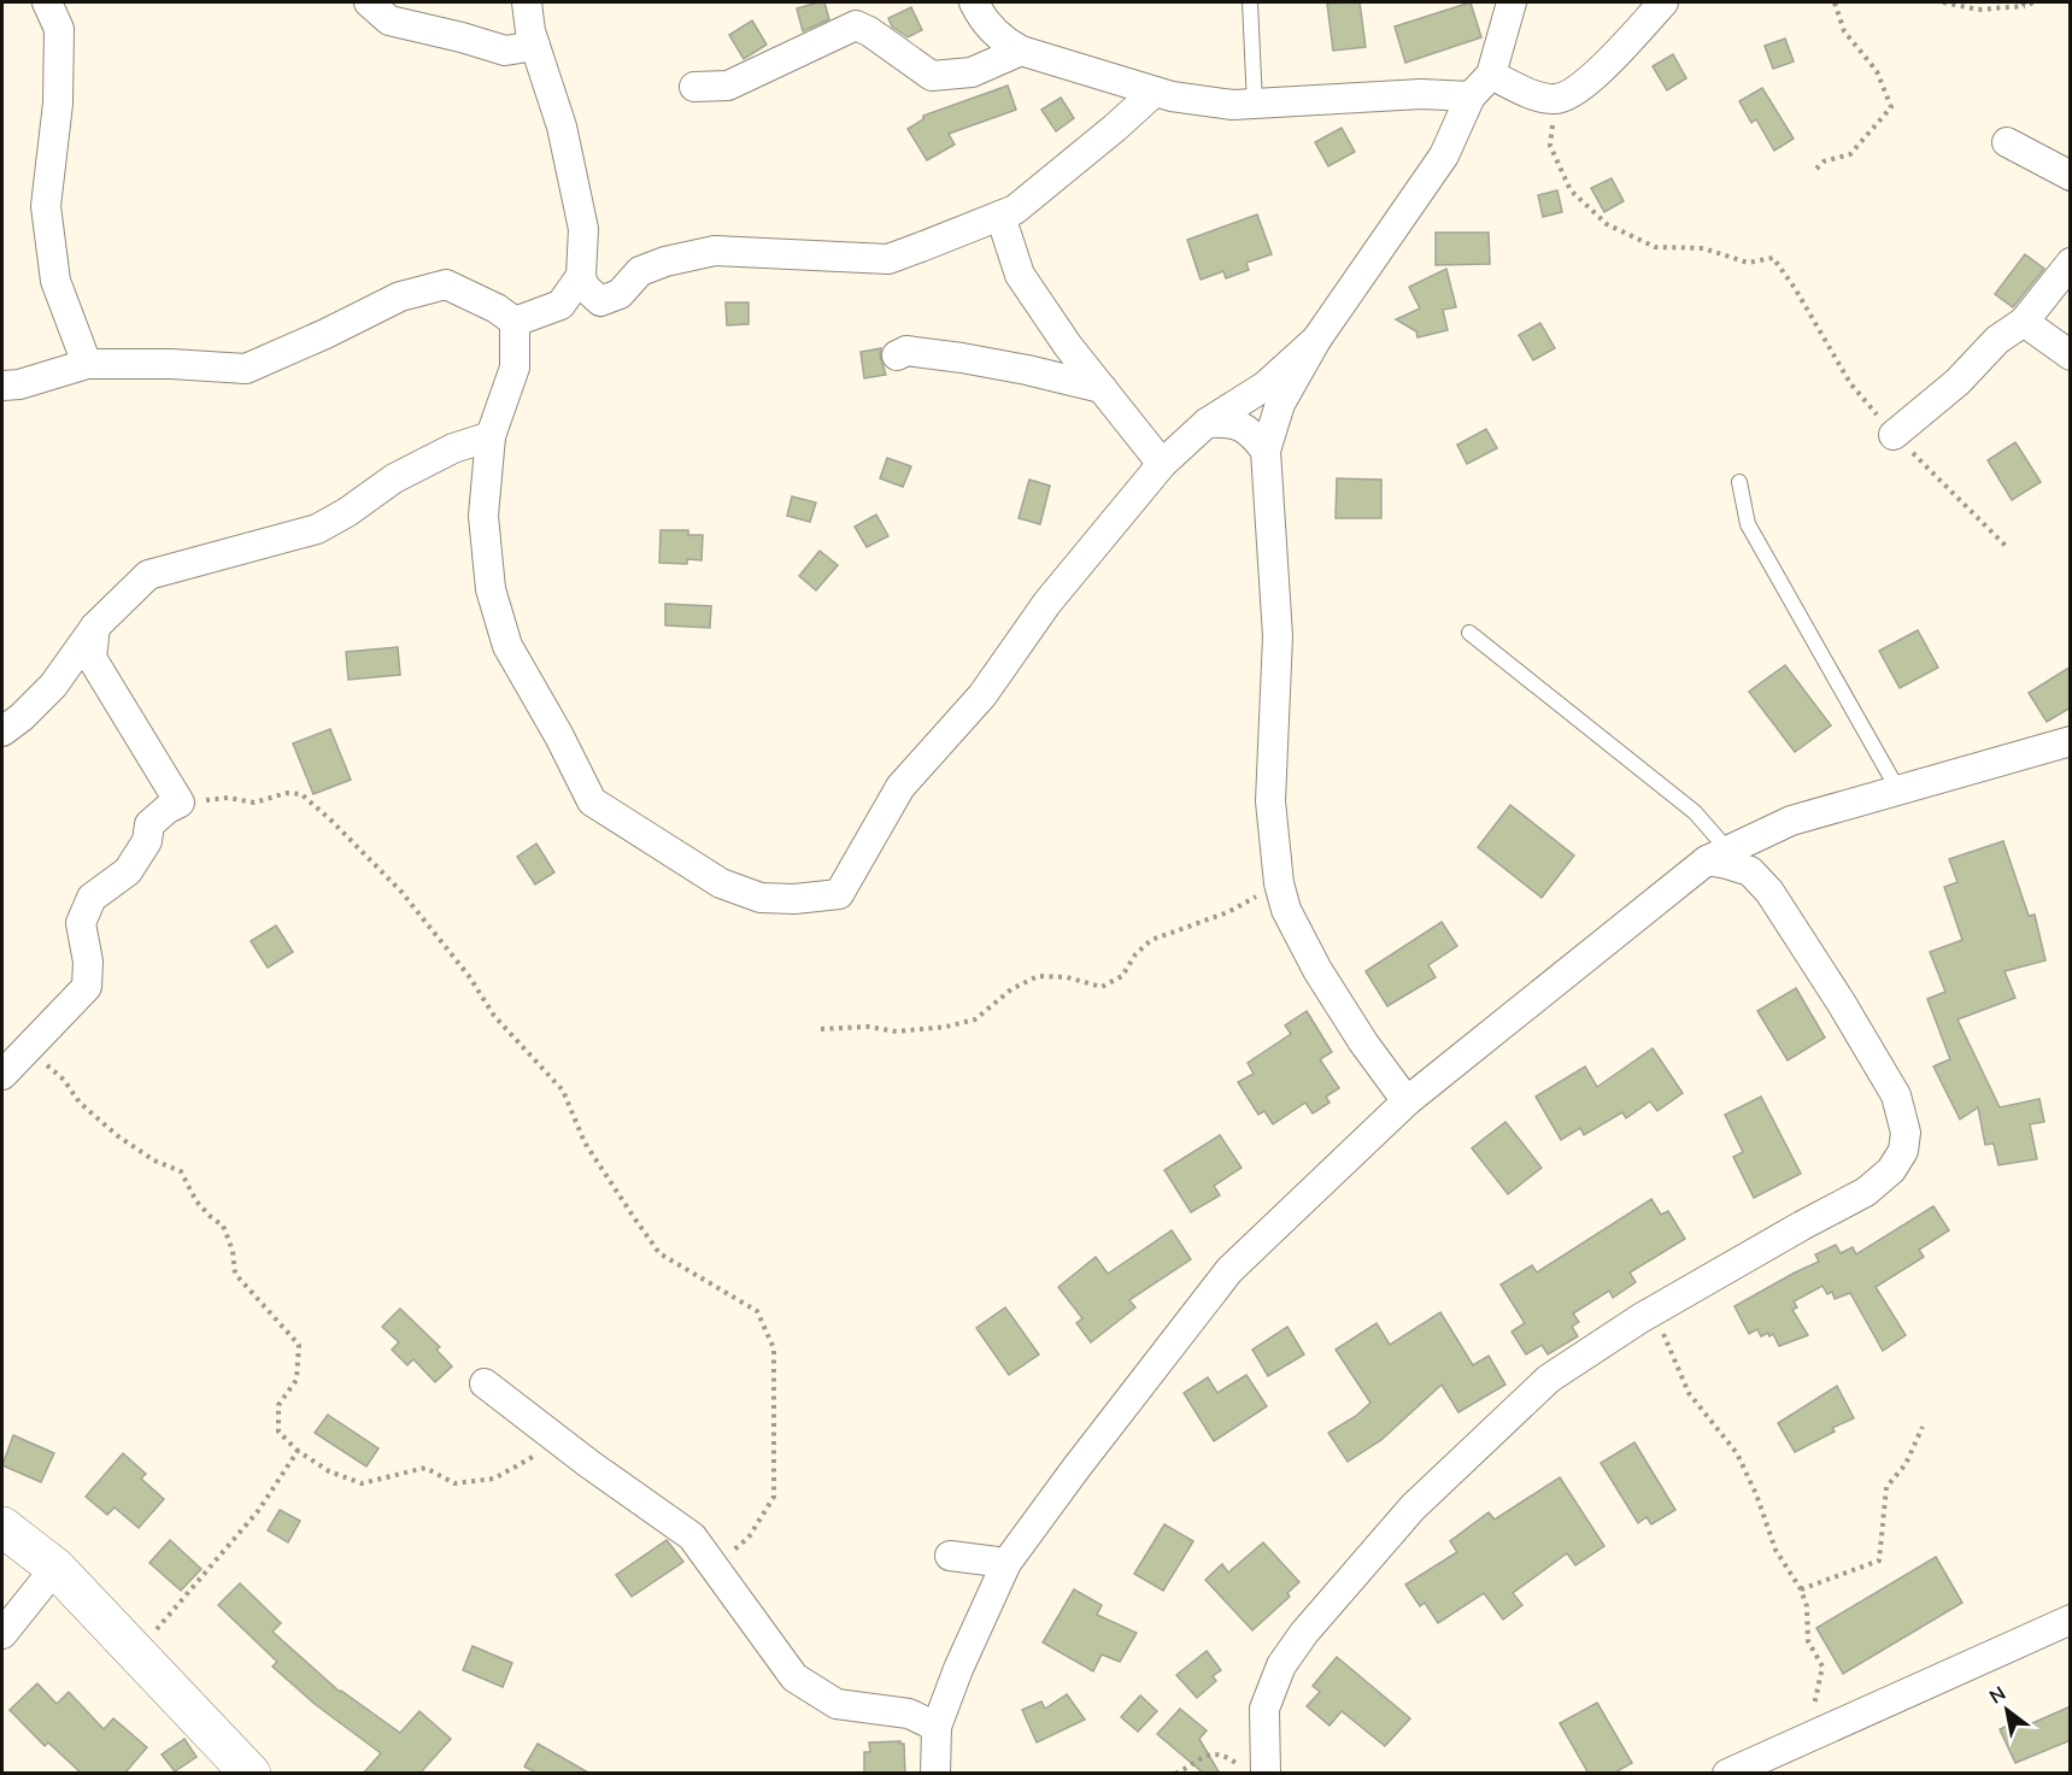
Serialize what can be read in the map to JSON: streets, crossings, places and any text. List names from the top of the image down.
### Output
{
  "north": "top left"
}
